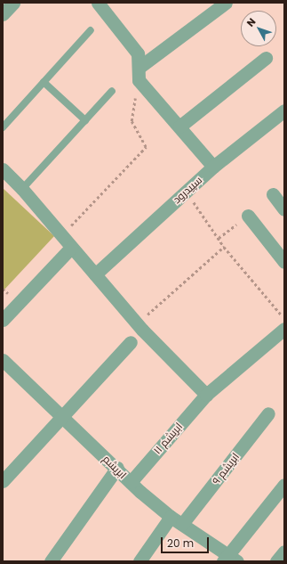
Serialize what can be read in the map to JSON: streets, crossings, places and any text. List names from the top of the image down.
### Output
{
  "streets": {
    "street": [
      "سپیدرود",
      "ابریشم ۱۱",
      "ابریشم",
      "ابریشم ۹"
    ]
  },
  "crossings": [
    ["ابریشم ۱۱", "ابریشم"],
    ["ابریشم", "ابریشم ۹"]
  ],
  "scale_bar": "20 m",
  "north": "top left"
}
